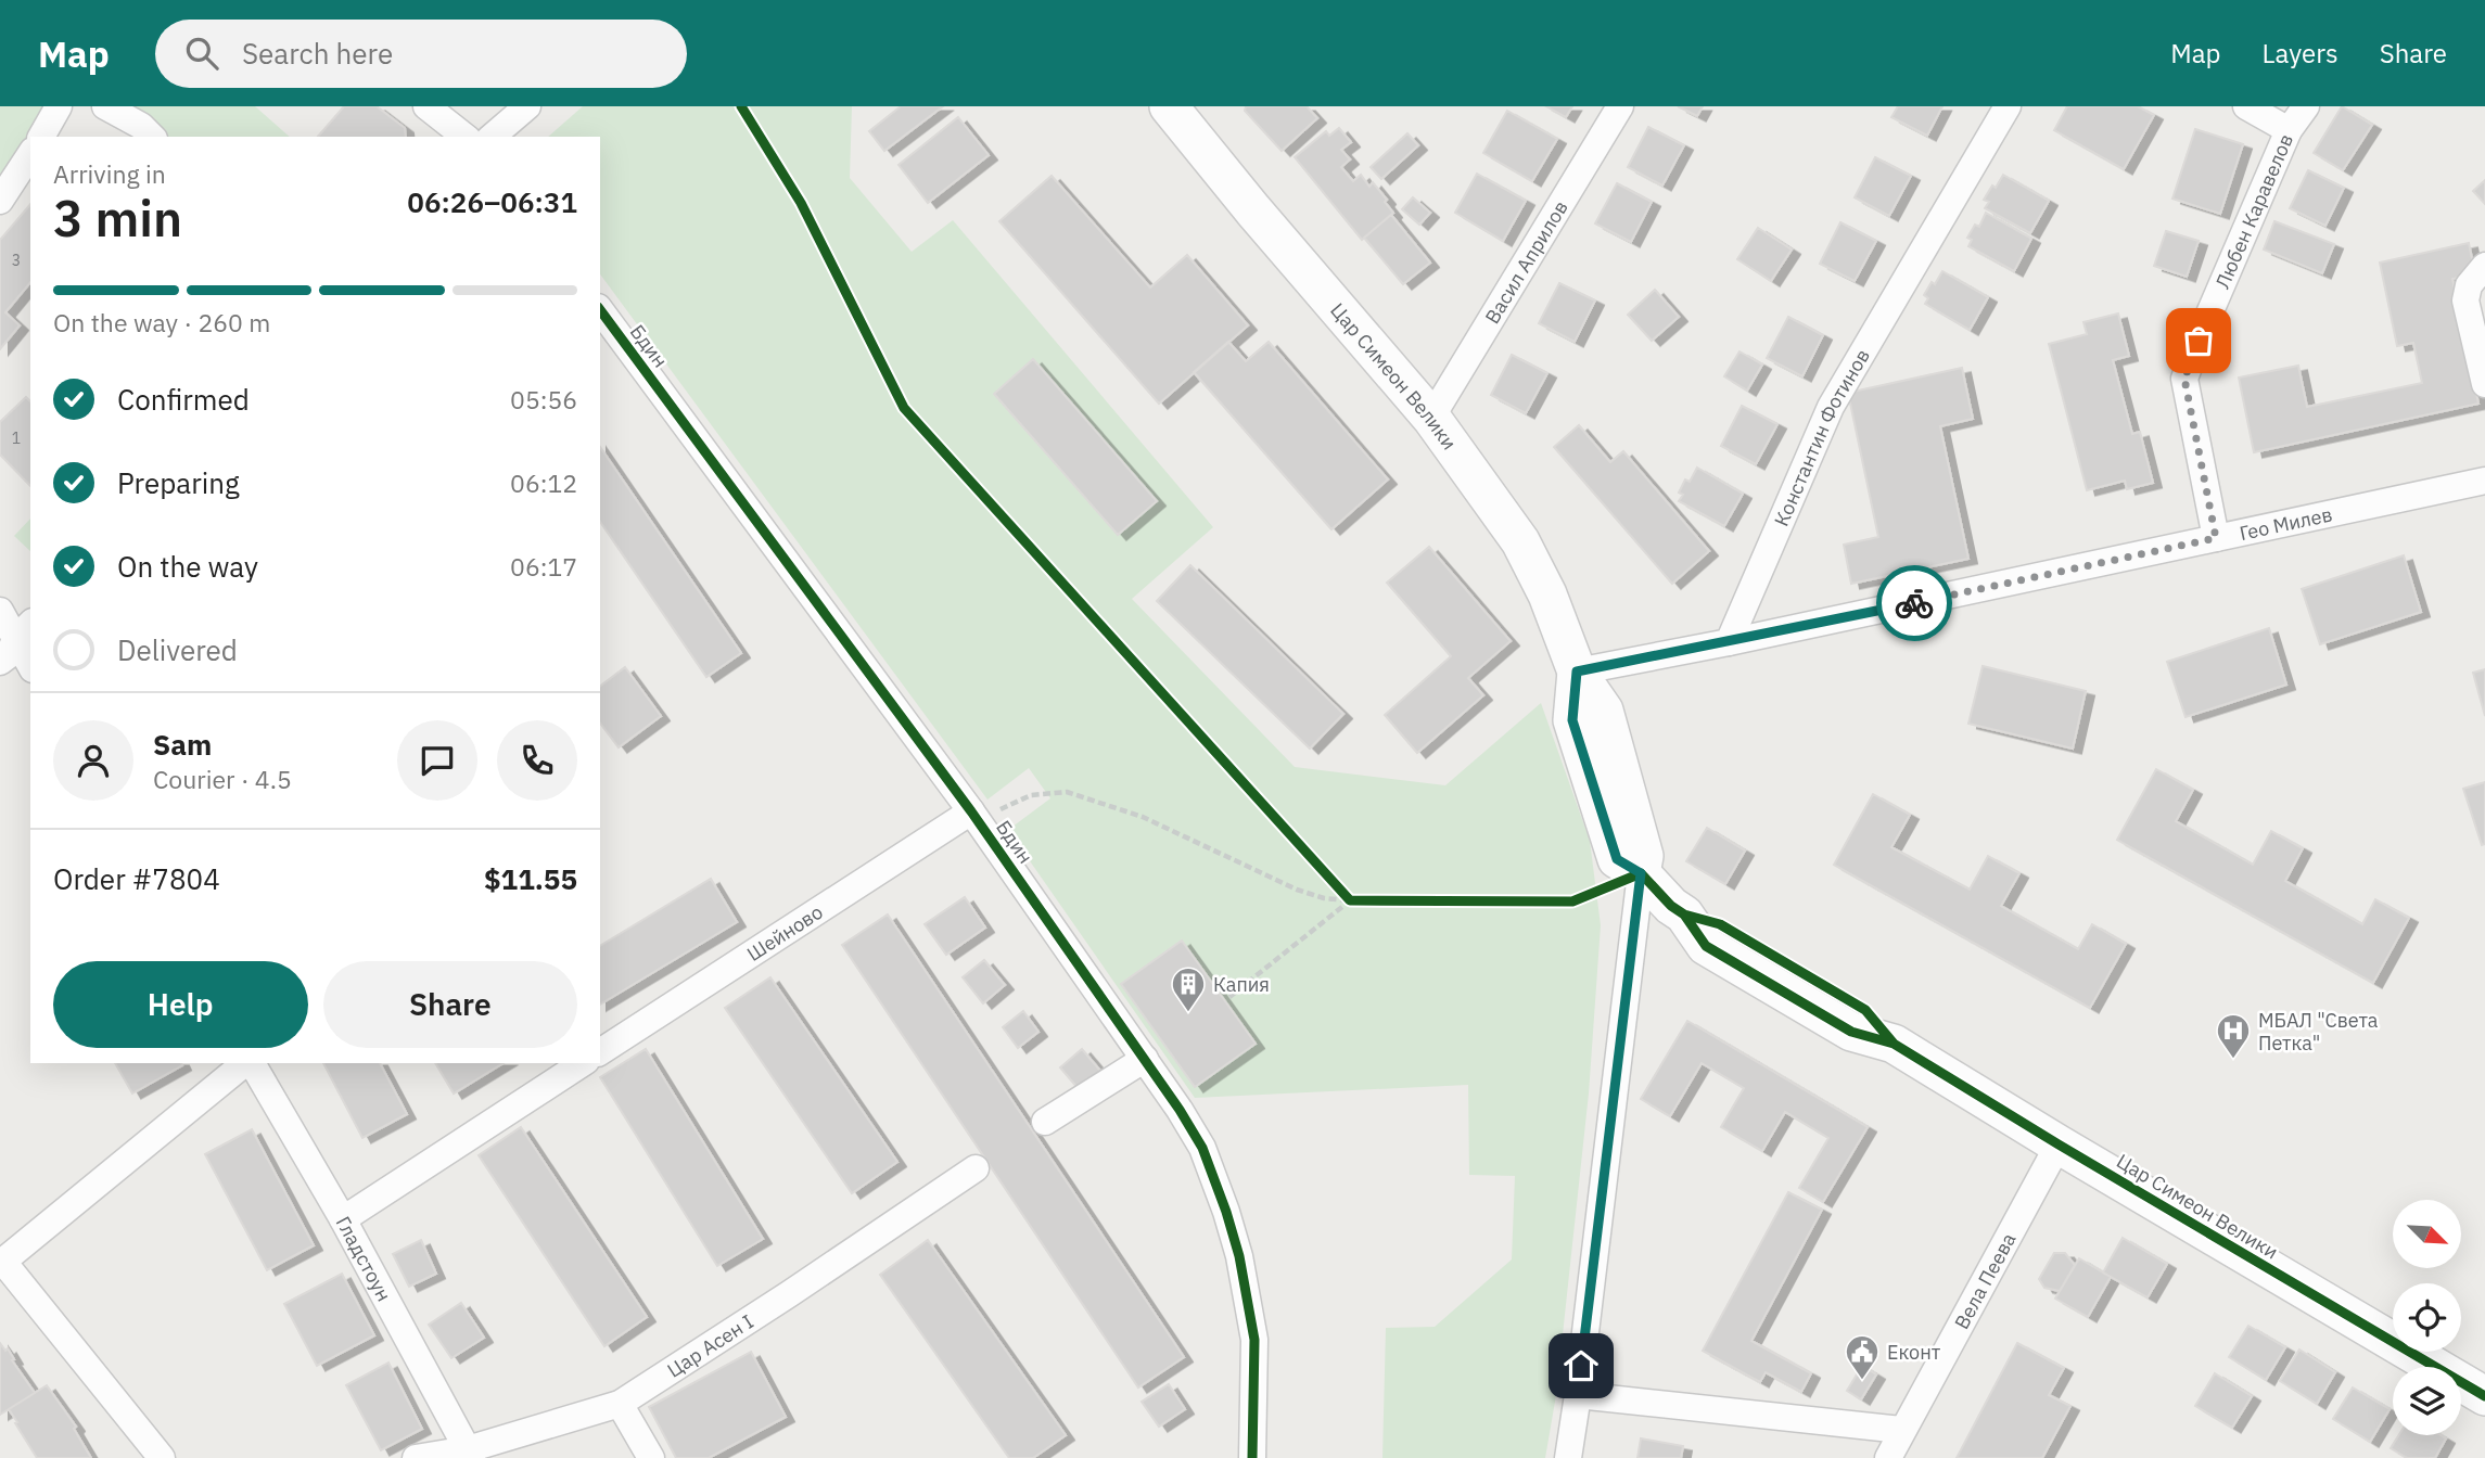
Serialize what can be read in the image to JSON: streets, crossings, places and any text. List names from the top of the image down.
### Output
{
  "streets": {
    "main road": ["Цар Симеон Велики"],
    "street": [
      "Любен Каравелов",
      "Васил Априлов",
      "Бдин",
      "Константин Фотинов",
      "Гео Милев",
      "Шейново",
      "Гладстоун",
      "Вела Пеева",
      "Цар Асен I"
    ]
  },
  "crossings": [
    ["Любен Каравелов", "Гео Милев"],
    ["Васил Априлов", "Цар Симеон Велики"],
    ["Бдин", "Шейново"],
    ["Цар Симеон Велики", "Вела Пеева"],
    ["Константин Фотинов", "Гео Милев"],
    ["Гладстоун", "Цар Асен I"]
  ],
  "places": {
    "building": ["Капия"],
    "hospital": ["МБАЛ \"Света Петка\""],
    "public building": ["Еконт"]
  },
  "house_numbers": ["3", "1"],
  "north": "bottom right",
  "page": {
    "header": "Map",
    "search": "Search here",
    "nav": ["Map", "Layers", "Share"],
    "heading": ["3 min", "Arriving in", "06:26–06:31"],
    "panel": [
      "Sam",
      "Courier · 4.5",
      "Order #7804",
      "$11.55"
    ],
    "bar": "On the way · 260 m",
    "list": [
      ["Confirmed", "05:56"],
      ["Preparing", "06:12"],
      ["On the way", "06:17"],
      "Delivered"
    ],
    "buttons": ["Help", "Share"]
  }
}
